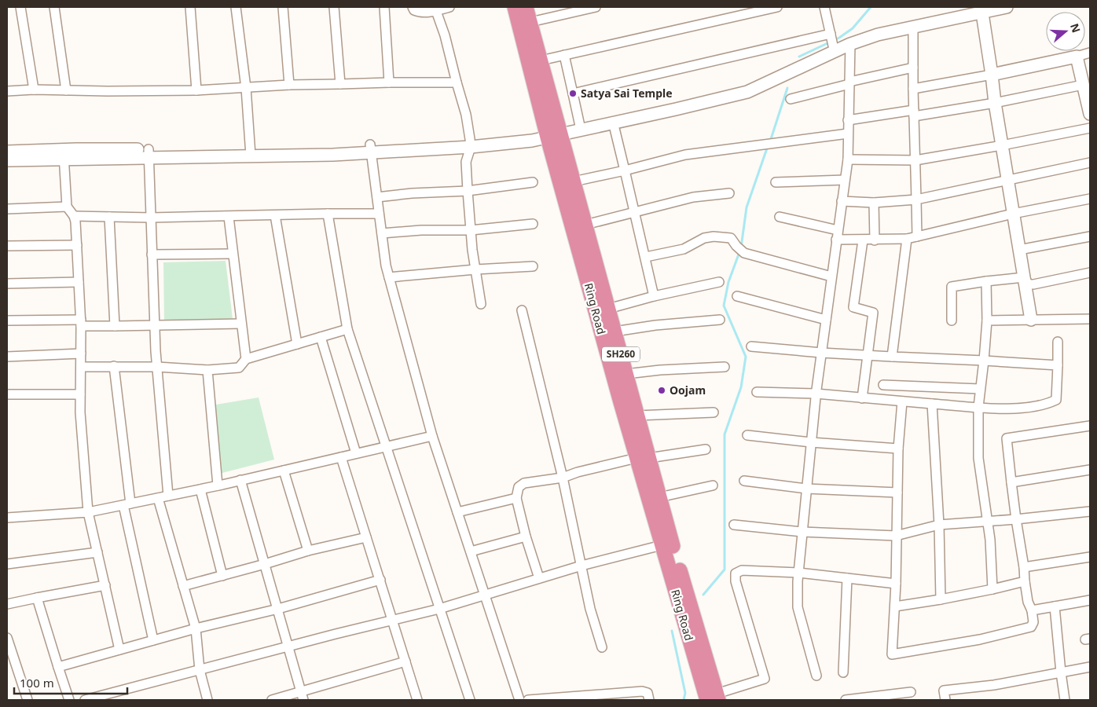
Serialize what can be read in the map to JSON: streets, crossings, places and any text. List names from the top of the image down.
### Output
{
  "streets": {
    "highway": ["Ring Road", "SH260"]
  },
  "places": ["Satya Sai Temple", "Oojam"],
  "scale_bar": "100 m",
  "north": "right"
}
